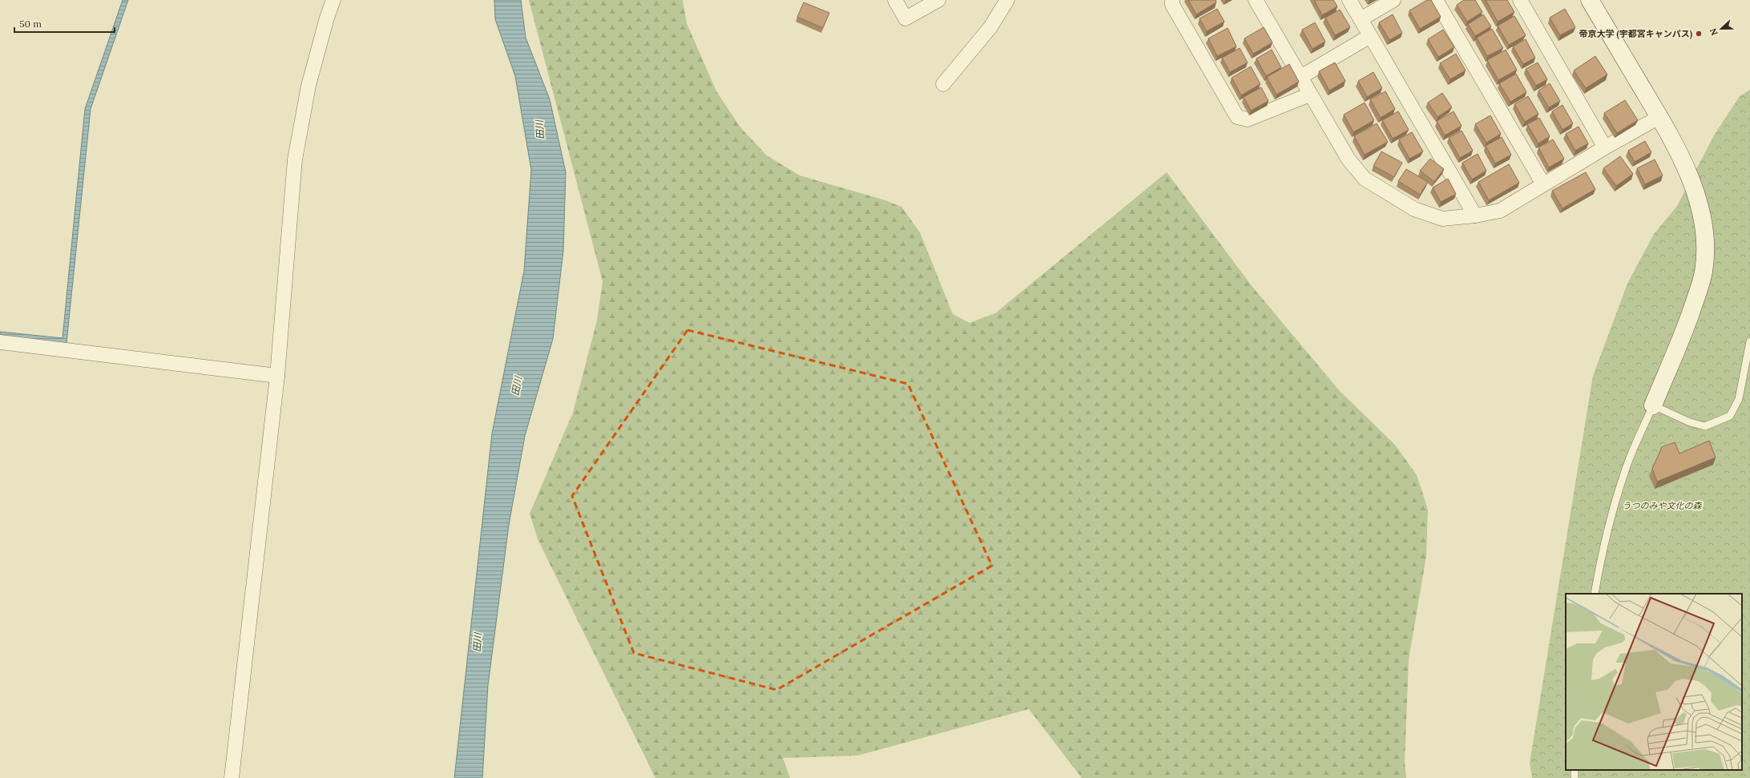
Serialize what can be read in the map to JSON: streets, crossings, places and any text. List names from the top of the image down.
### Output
{
  "water": ["田川"],
  "parks": ["うつのみや文化の森"],
  "places": ["帝京大学 (宇都宮キャンパス)"],
  "scale_bar": "50 m",
  "north": "left"
}
